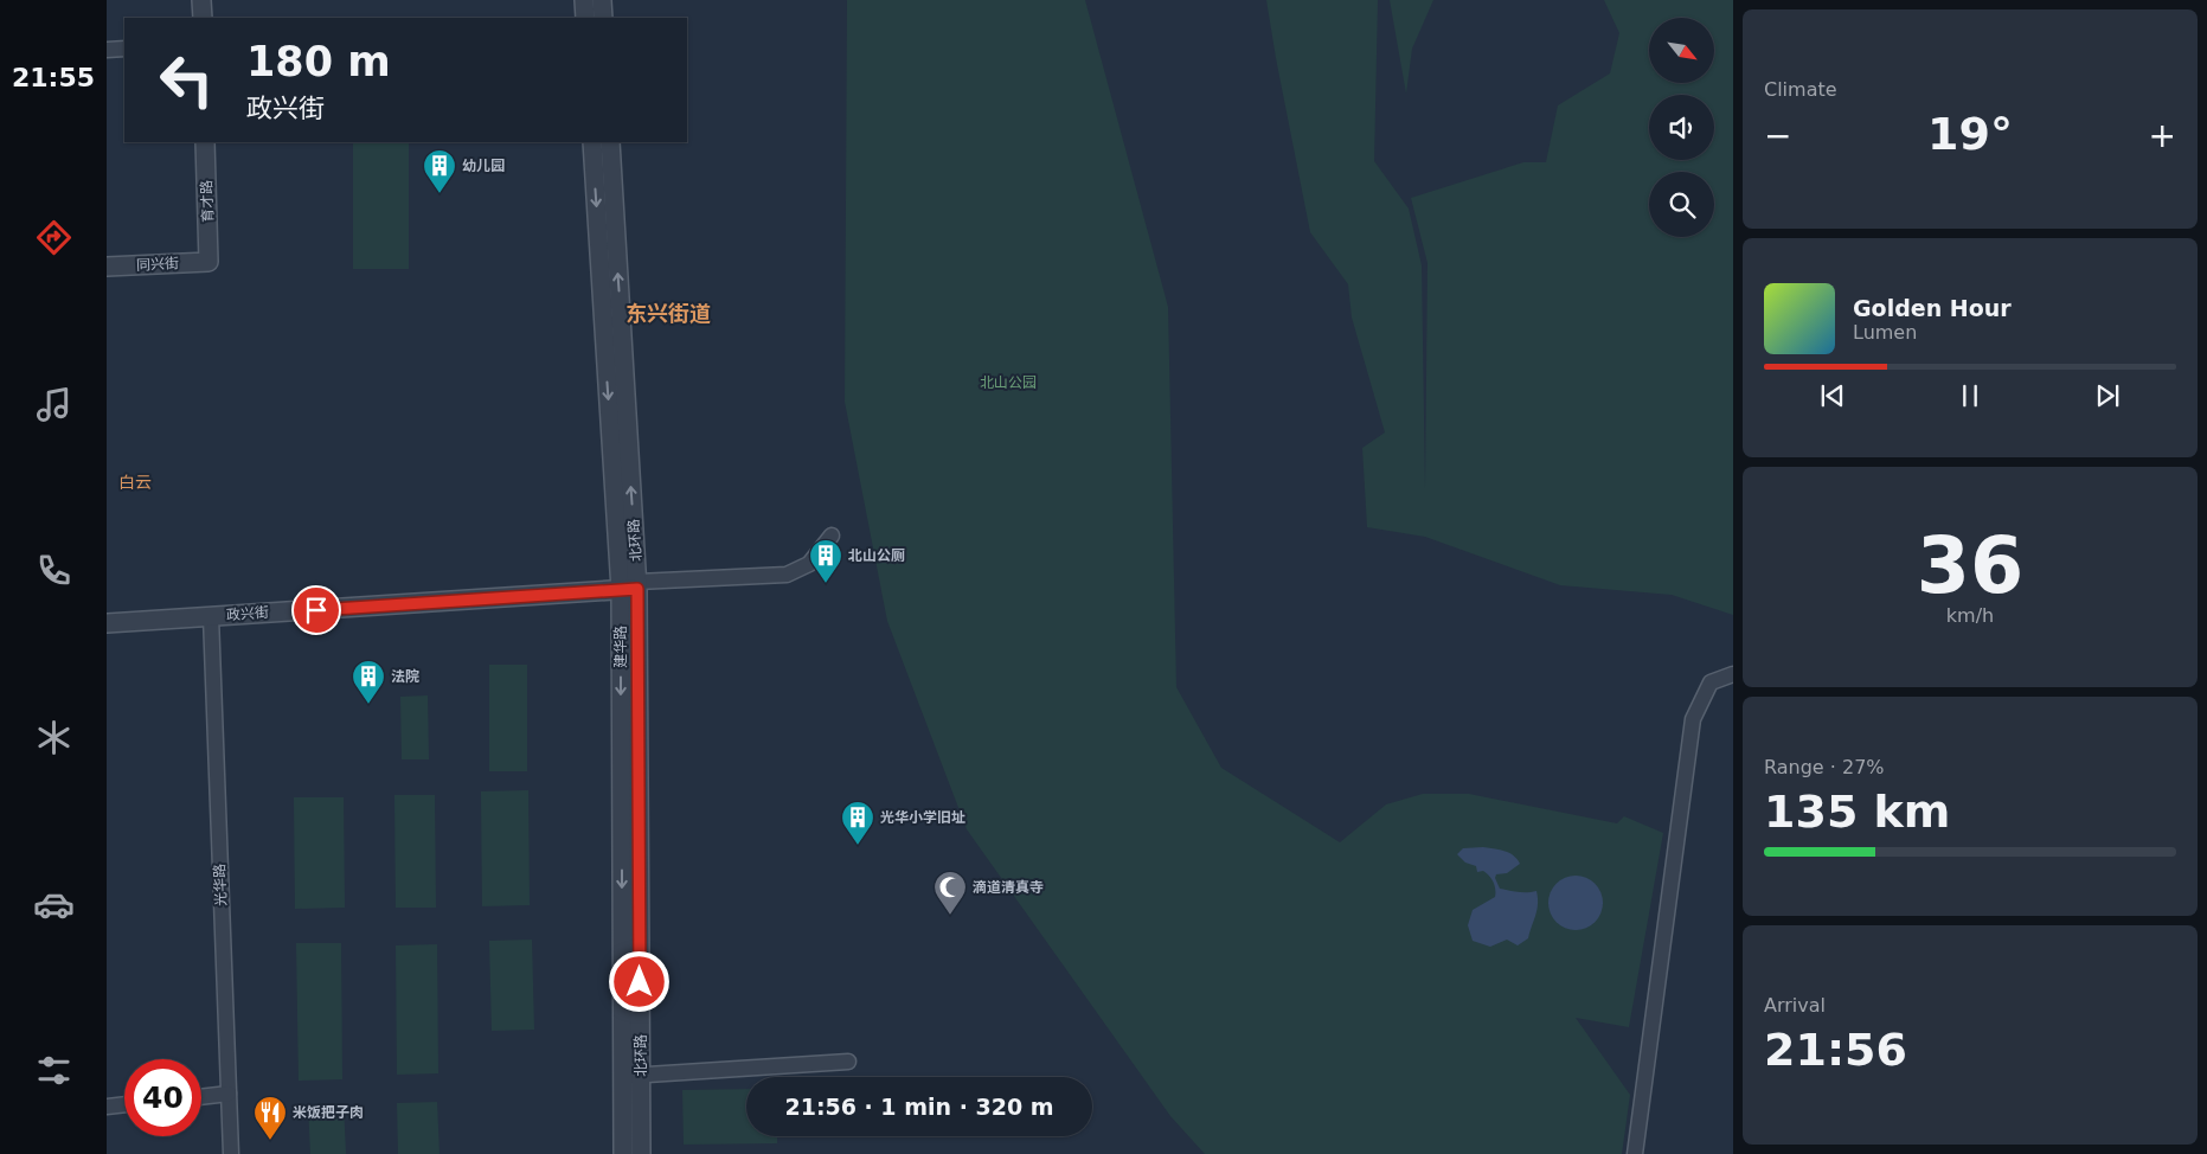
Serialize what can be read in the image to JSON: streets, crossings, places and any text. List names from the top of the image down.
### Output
{
  "streets": {
    "street": [
      "育才路",
      "同兴街",
      "北环路",
      "政兴街",
      "光华路"
    ]
  },
  "crossings": [
    ["育才路", "同兴街"],
    ["北环路", "政兴街"],
    ["政兴街", "光华路"]
  ],
  "districts": ["东兴街道", "白云"],
  "parks": ["北山公园"],
  "places": {
    "building": [
      "幼儿园",
      "北山公厕",
      "法院",
      "光华小学旧址"
    ],
    "mosque": ["滴道清真寺"],
    "restaurant": ["米饭把子肉"]
  },
  "north": "bottom right",
  "page": {
    "tabs": "21:55",
    "tile": [
      "Climate",
      ["36", "km/h"],
      ["Range · 27%", "135 km"],
      ["Arrival", "21:56"]
    ],
    "turn": ["180 m", "政兴街"],
    "heat": ["−", "19°", "+"],
    "song": ["Golden Hour", "Lumen"],
    "limit": "40",
    "trip": "21:56 · 1 min · 320 m"
  }
}
